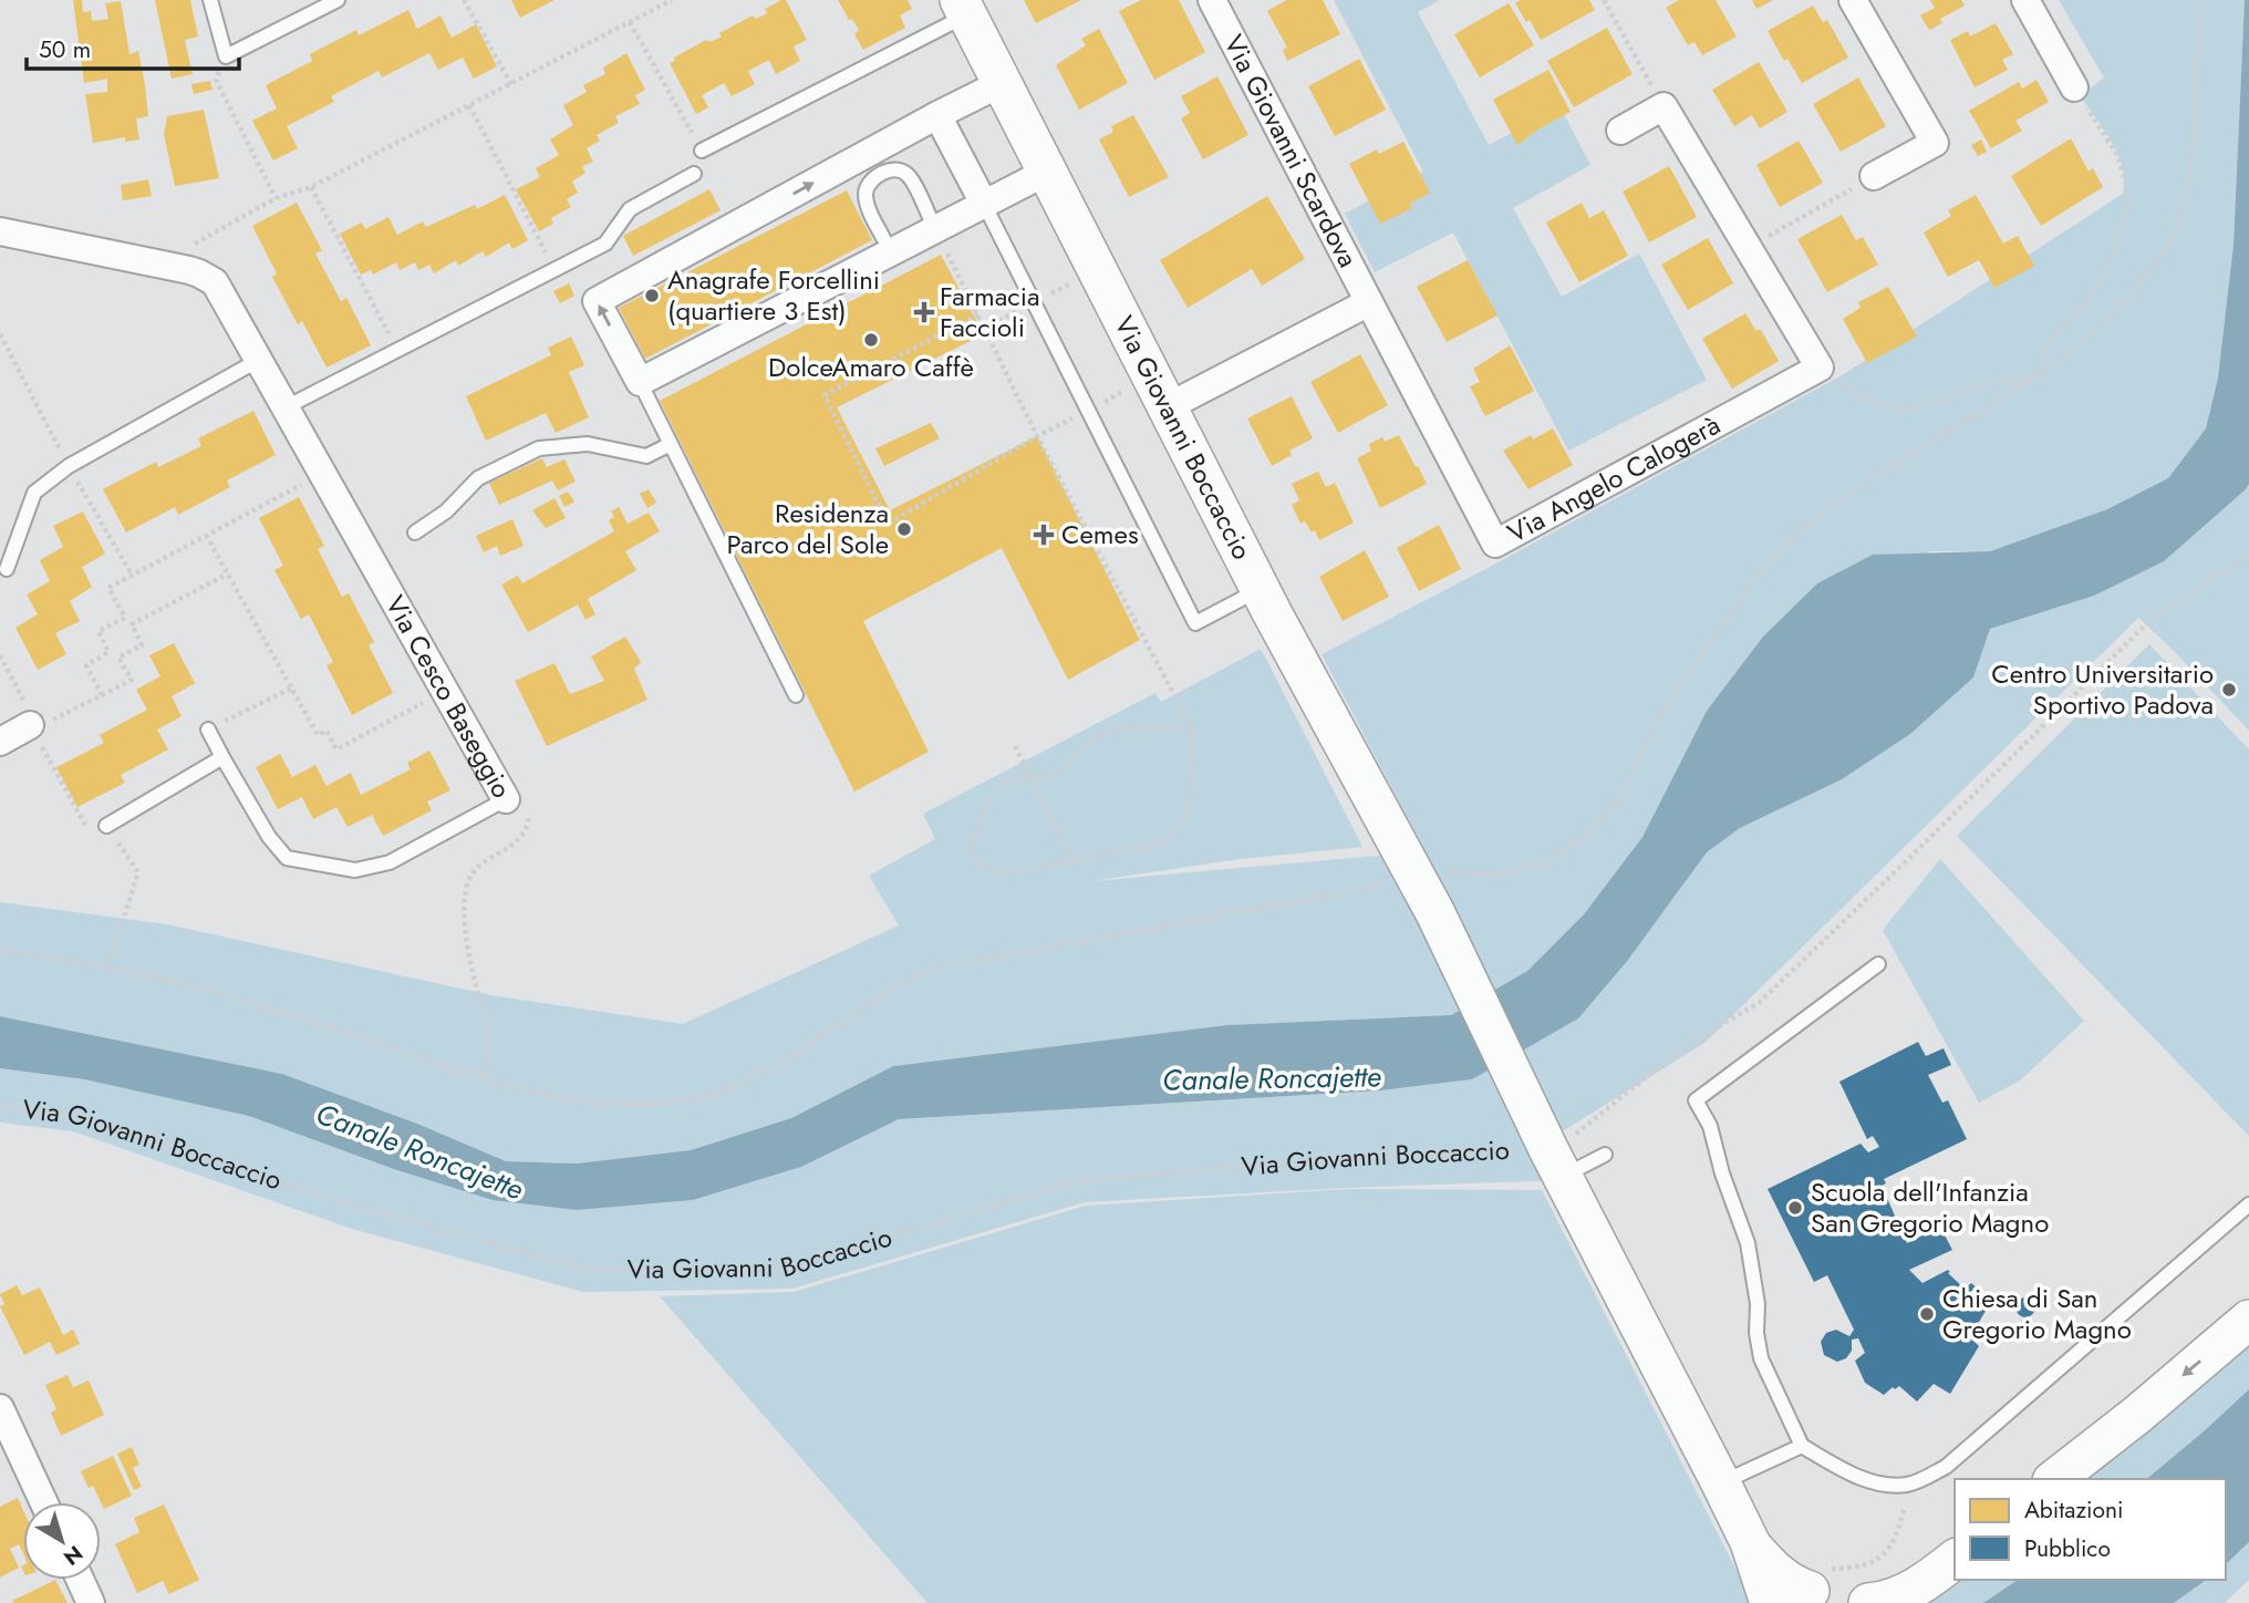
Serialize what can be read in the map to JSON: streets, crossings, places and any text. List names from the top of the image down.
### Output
{
  "streets": {
    "street": [
      "Via Giovanni Scardova",
      "Via Giovanni Boccaccio",
      "Via Angelo Calogerà",
      "Via Cesco Baseggio"
    ]
  },
  "crossings": [
    ["Via Giovanni Scardova", "Via Angelo Calogerà"]
  ],
  "water": ["Canale Roncajette"],
  "places": {
    "other": [
      "Anagrafe Forcellini (quartiere 3 Est)",
      "DolceAmaro Caffè",
      "Residenza Parco del Sole",
      "Centro Universitario Sportivo Padova",
      "Scuola dell'Infanzia San Gregorio Magno",
      "Chiesa di San Gregorio Magno"
    ],
    "health": ["Farmacia Faccioli", "Cemes"]
  },
  "legend": ["Abitazioni", "Pubblico"],
  "scale_bar": "50 m",
  "north": "bottom right"
}
